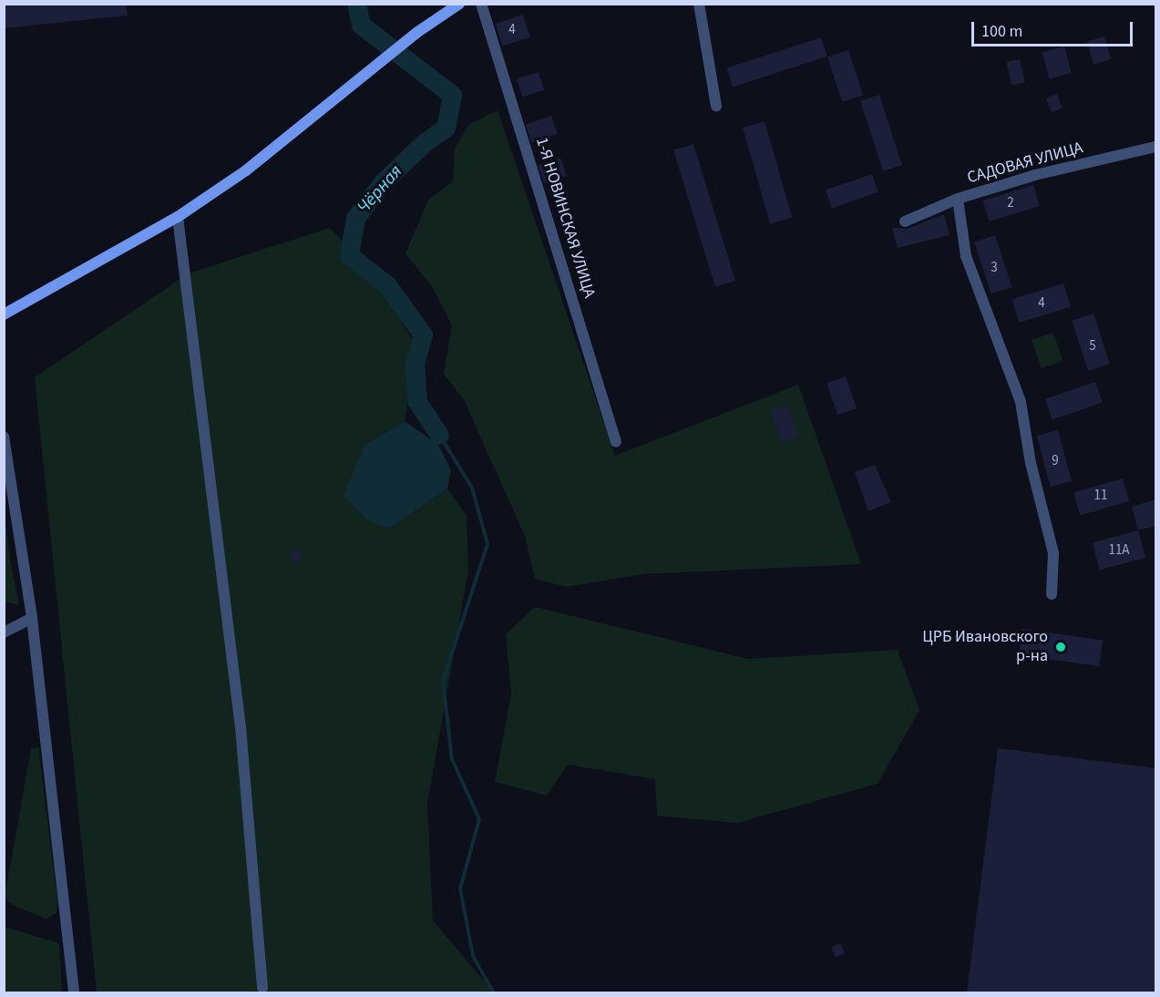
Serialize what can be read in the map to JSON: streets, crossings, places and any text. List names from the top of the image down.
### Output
{
  "streets": {
    "street": ["САДОВАЯ УЛИЦА", "1-Я НОВИНСКАЯ УЛИЦА"]
  },
  "water": ["Чёрная"],
  "places": ["ЦРБ Ивановского р-на"],
  "house_numbers": [
    "4",
    "2",
    "3",
    "4",
    "5",
    "9",
    "11",
    "11А"
  ],
  "scale_bar": "100 m"
}
